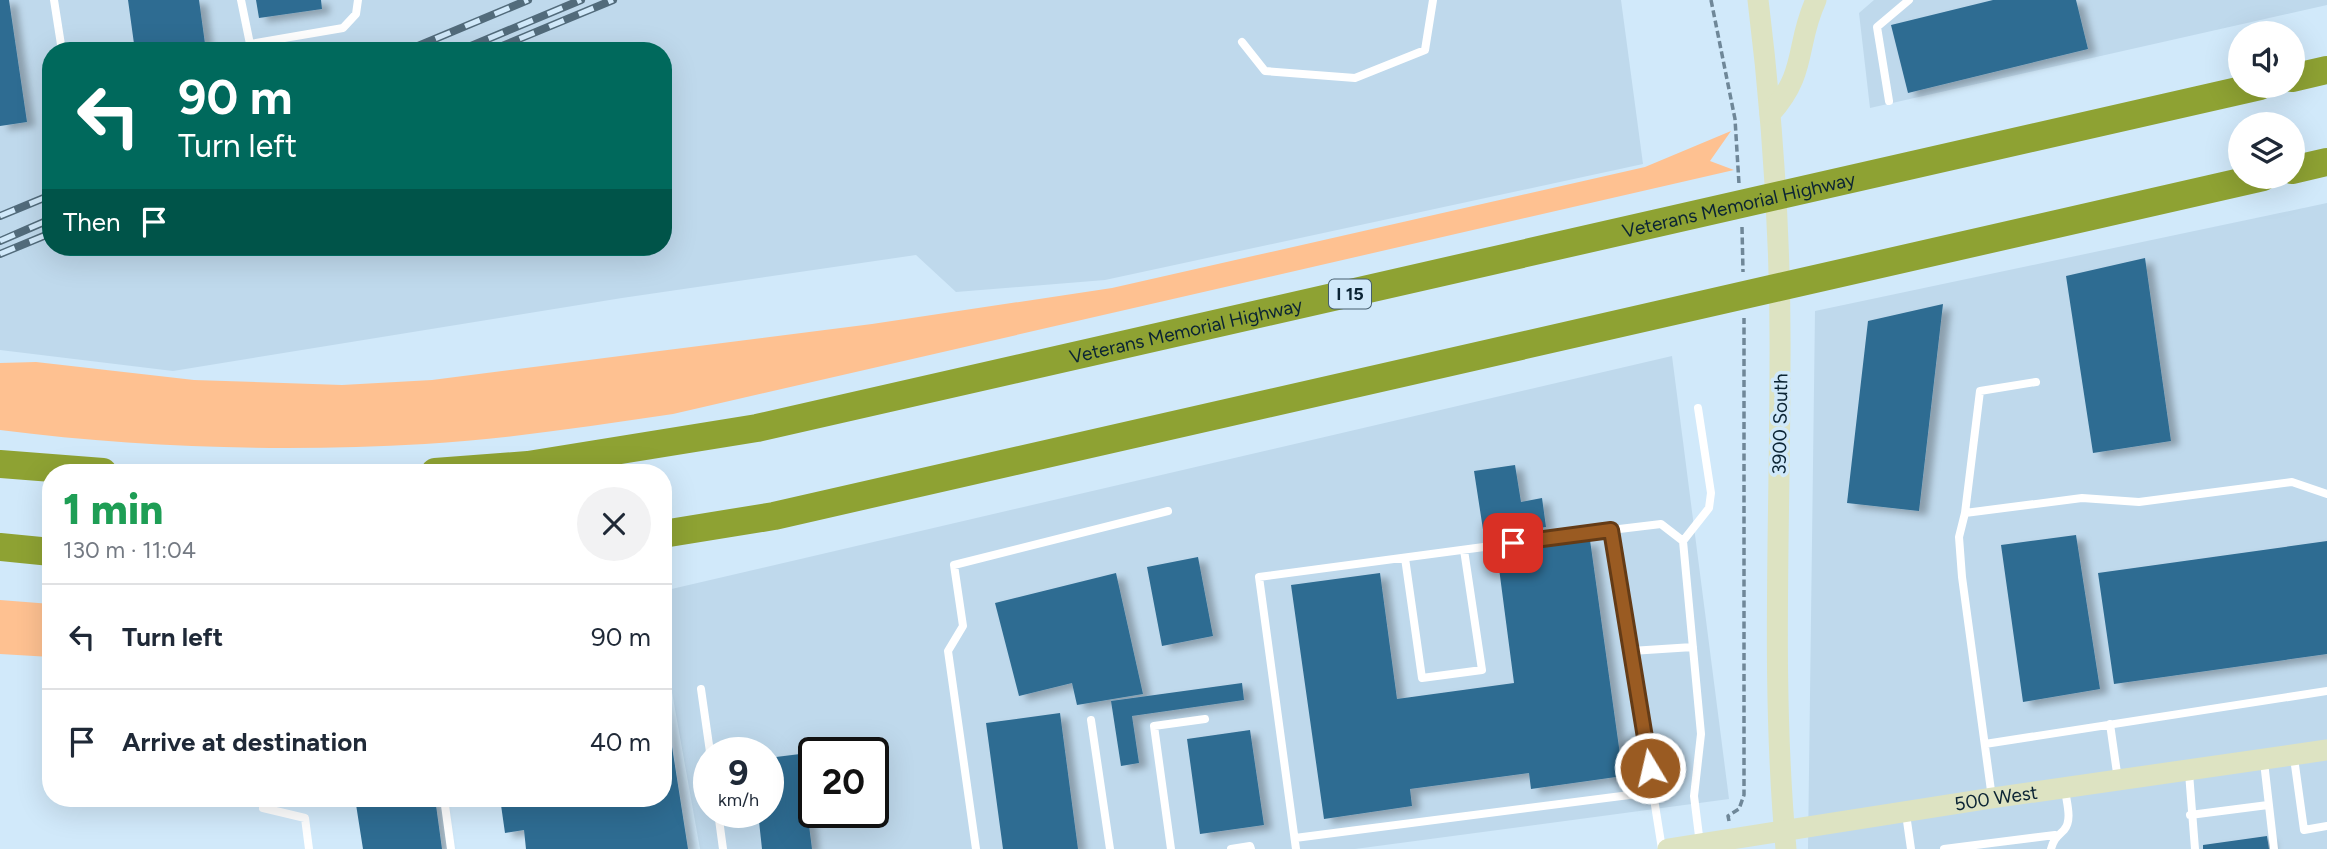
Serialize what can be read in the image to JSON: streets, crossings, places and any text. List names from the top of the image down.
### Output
{
  "streets": {
    "highway": ["Veterans Memorial Highway", "I 15"],
    "main road": ["3900 South", "500 West"]
  },
  "crossings": [
    ["3900 South", "500 West"]
  ],
  "page": {
    "turn": ["90 m", "Turn left"],
    "then": "Then",
    "heading": ["1 min", "130 m · 11:04"],
    "list": [
      {
        "name": "Turn left",
        "value": "90 m"
      },
      {
        "name": "Arrive at destination",
        "value": "40 m"
      }
    ],
    "speed": "9 km/h",
    "limit": "20"
  }
}
